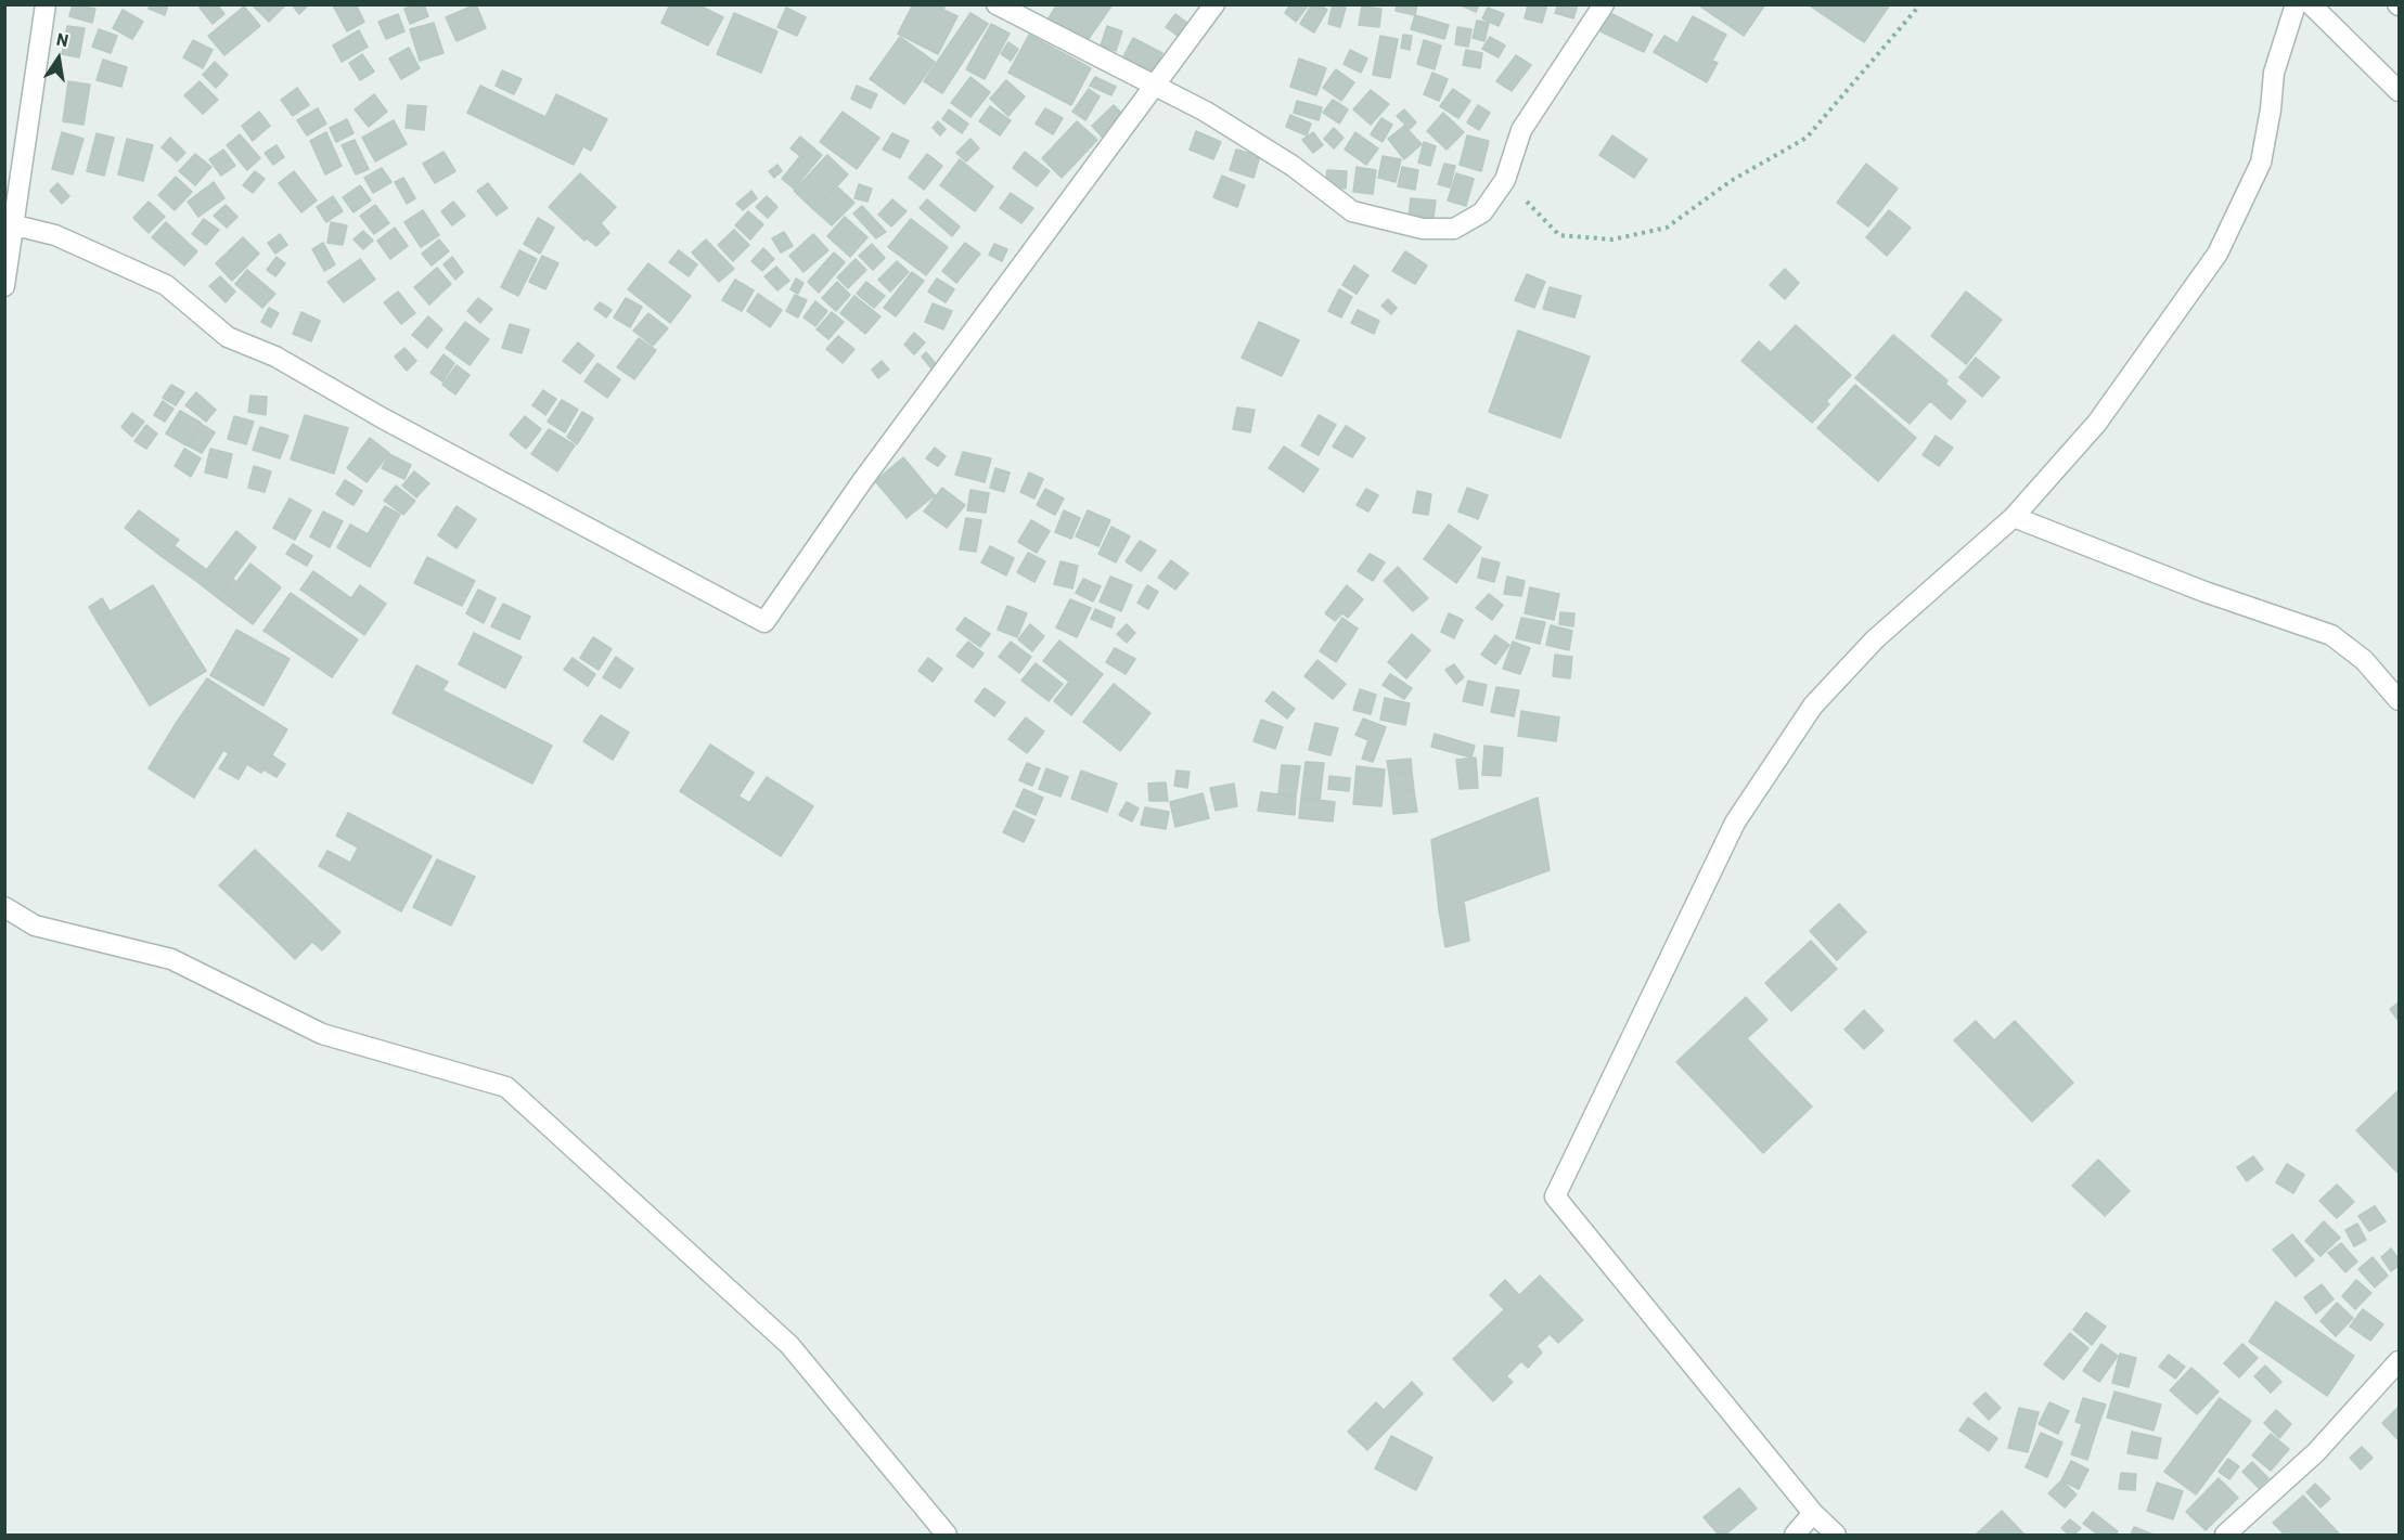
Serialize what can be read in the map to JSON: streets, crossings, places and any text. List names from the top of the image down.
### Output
{
  "north": "top"
}
